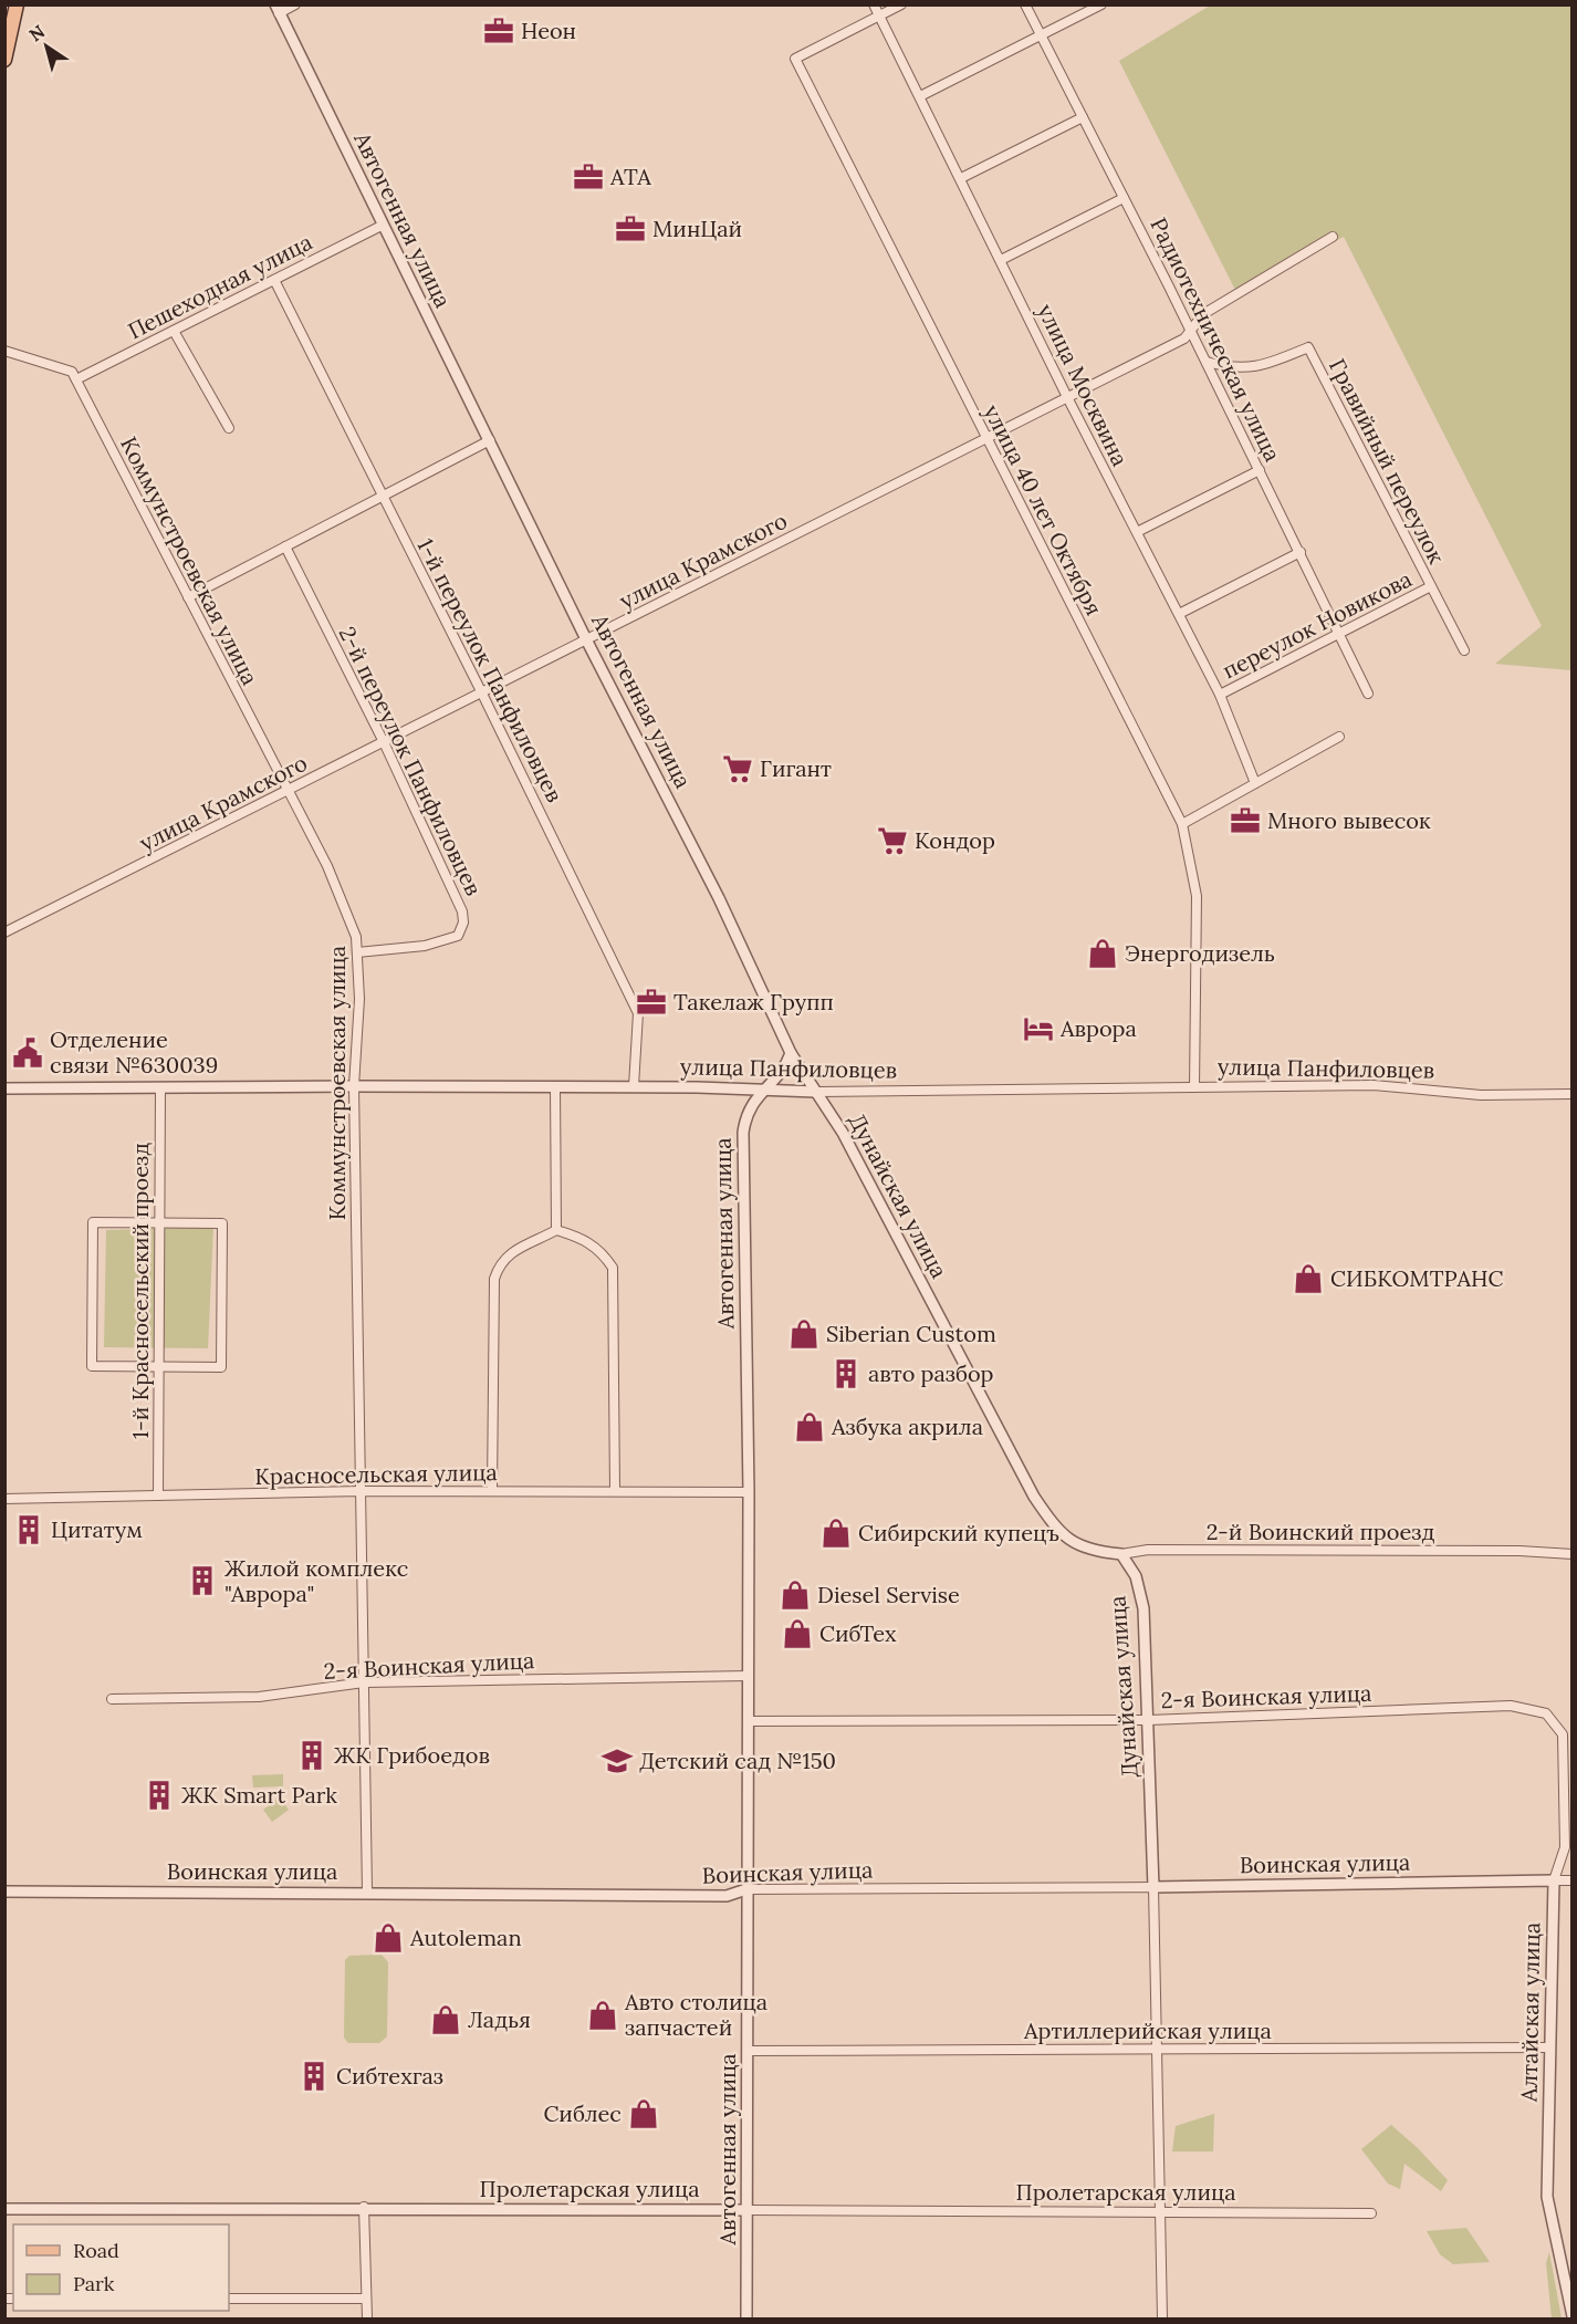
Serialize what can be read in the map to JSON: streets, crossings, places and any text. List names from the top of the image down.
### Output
{
  "streets": {
    "street": [
      "Автогенная улица",
      "Пешеходная улица",
      "Радиотехническая улица",
      "улица Москвина",
      "Гравийный переулок",
      "улица 40 лет Октября",
      "Коммунстроевская улица",
      "улица Крамского",
      "переулок Новикова",
      "1-й переулок Панфиловцев",
      "2-й переулок Панфиловцев",
      "улица Панфиловцев",
      "Дунайская улица",
      "1-й Красносельский проезд",
      "Красносельская улица",
      "2-й Воинский проезд",
      "2-я Воинская улица",
      "Воинская улица",
      "Алтайская улица",
      "Артиллерийская улица",
      "Пролетарская улица"
    ]
  },
  "crossings": [
    ["Автогенная улица", "Пешеходная улица"],
    ["Автогенная улица", "улица Крамского"],
    ["Автогенная улица", "улица Панфиловцев"],
    ["Автогенная улица", "Дунайская улица"],
    ["Автогенная улица", "Красносельская улица"],
    ["Автогенная улица", "2-я Воинская улица"],
    ["Автогенная улица", "Воинская улица"],
    ["Автогенная улица", "Артиллерийская улица"],
    ["Автогенная улица", "Пролетарская улица"],
    ["Пешеходная улица", "Коммунстроевская улица"],
    ["Пешеходная улица", "1-й переулок Панфиловцев"],
    ["Радиотехническая улица", "Гравийный переулок"],
    ["Радиотехническая улица", "улица Крамского"],
    ["Радиотехническая улица", "переулок Новикова"],
    ["улица Москвина", "улица 40 лет Октября"],
    ["улица Москвина", "улица Крамского"],
    ["улица Москвина", "переулок Новикова"],
    ["Гравийный переулок", "переулок Новикова"],
    ["улица 40 лет Октября", "улица Крамского"],
    ["улица 40 лет Октября", "улица Панфиловцев"],
    ["Коммунстроевская улица", "улица Крамского"],
    ["Коммунстроевская улица", "2-й переулок Панфиловцев"],
    ["Коммунстроевская улица", "улица Панфиловцев"],
    ["Коммунстроевская улица", "Красносельская улица"],
    ["Коммунстроевская улица", "2-я Воинская улица"],
    ["Коммунстроевская улица", "Воинская улица"],
    ["улица Крамского", "1-й переулок Панфиловцев"],
    ["улица Крамского", "2-й переулок Панфиловцев"],
    ["1-й переулок Панфиловцев", "улица Панфиловцев"],
    ["улица Панфиловцев", "Дунайская улица"],
    ["улица Панфиловцев", "1-й Красносельский проезд"],
    ["Дунайская улица", "2-й Воинский проезд"],
    ["Дунайская улица", "2-я Воинская улица"],
    ["Дунайская улица", "Воинская улица"],
    ["Дунайская улица", "Артиллерийская улица"],
    ["Дунайская улица", "Пролетарская улица"],
    ["1-й Красносельский проезд", "Красносельская улица"],
    ["2-я Воинская улица", "Алтайская улица"],
    ["Воинская улица", "Алтайская улица"],
    ["Алтайская улица", "Артиллерийская улица"]
  ],
  "places": {
    "office": [
      "Неон",
      "АТА",
      "МинЦай",
      "Много вывесок",
      "Такелаж Групп"
    ],
    "supermarket": ["Гигант", "Кондор"],
    "shop": [
      "Энергодизель",
      "СИБКОМТРАНС",
      "Siberian Custom",
      "Азбука акрила",
      "Сибирский купецъ",
      "Diesel Servise",
      "СибТех",
      "Autoleman",
      "Авто столица запчастей",
      "Ладья",
      "Сиблес"
    ],
    "hotel": ["Аврора"],
    "public building": ["Отделение связи №630039"],
    "building": [
      "авто разбор",
      "Цитатум",
      "Жилой комплекс \"Аврора\"",
      "ЖК Грибоедов",
      "ЖК Smart Park",
      "Сибтехгаз"
    ],
    "school or university": ["Детский сад №150"]
  },
  "legend": ["Road", "Park"],
  "north": "top left"
}
